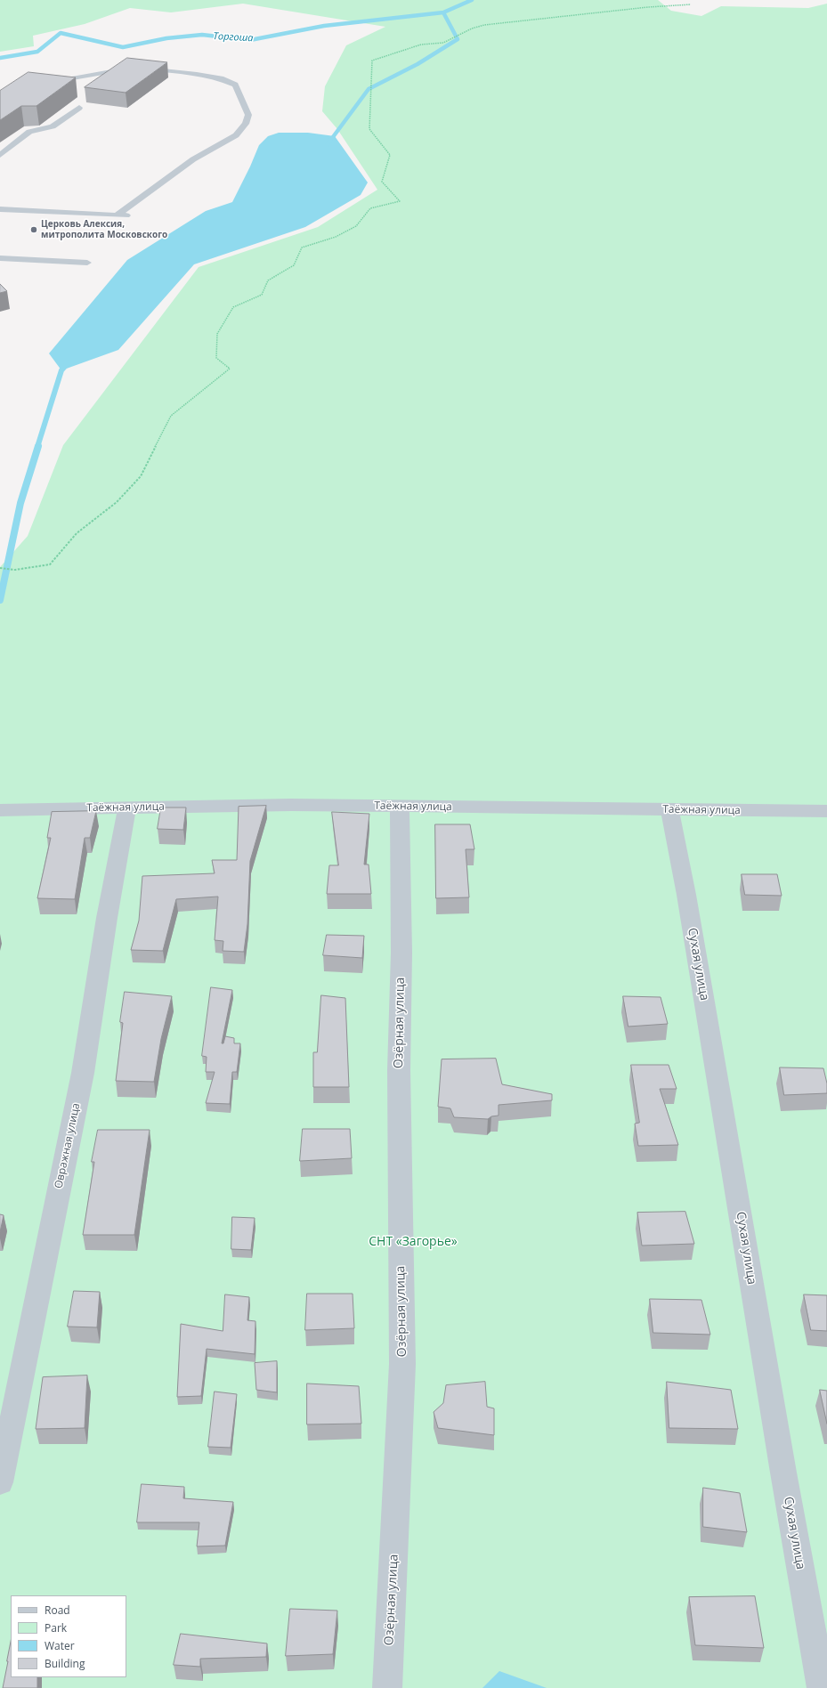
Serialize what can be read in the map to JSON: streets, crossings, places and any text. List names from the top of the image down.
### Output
{
  "streets": {
    "street": [
      "Таёжная улица",
      "Сухая улица",
      "Озёрная улица",
      "Овражная улица"
    ]
  },
  "crossings": [
    ["Таёжная улица", "Сухая улица"],
    ["Таёжная улица", "Озёрная улица"],
    ["Таёжная улица", "Овражная улица"]
  ],
  "water": ["Торгоша"],
  "parks": ["СНТ «Загорье»"],
  "places": ["Церковь Алексия, митрополита Московского"],
  "legend": [
    "Road",
    "Park",
    "Water",
    "Building"
  ]
}
